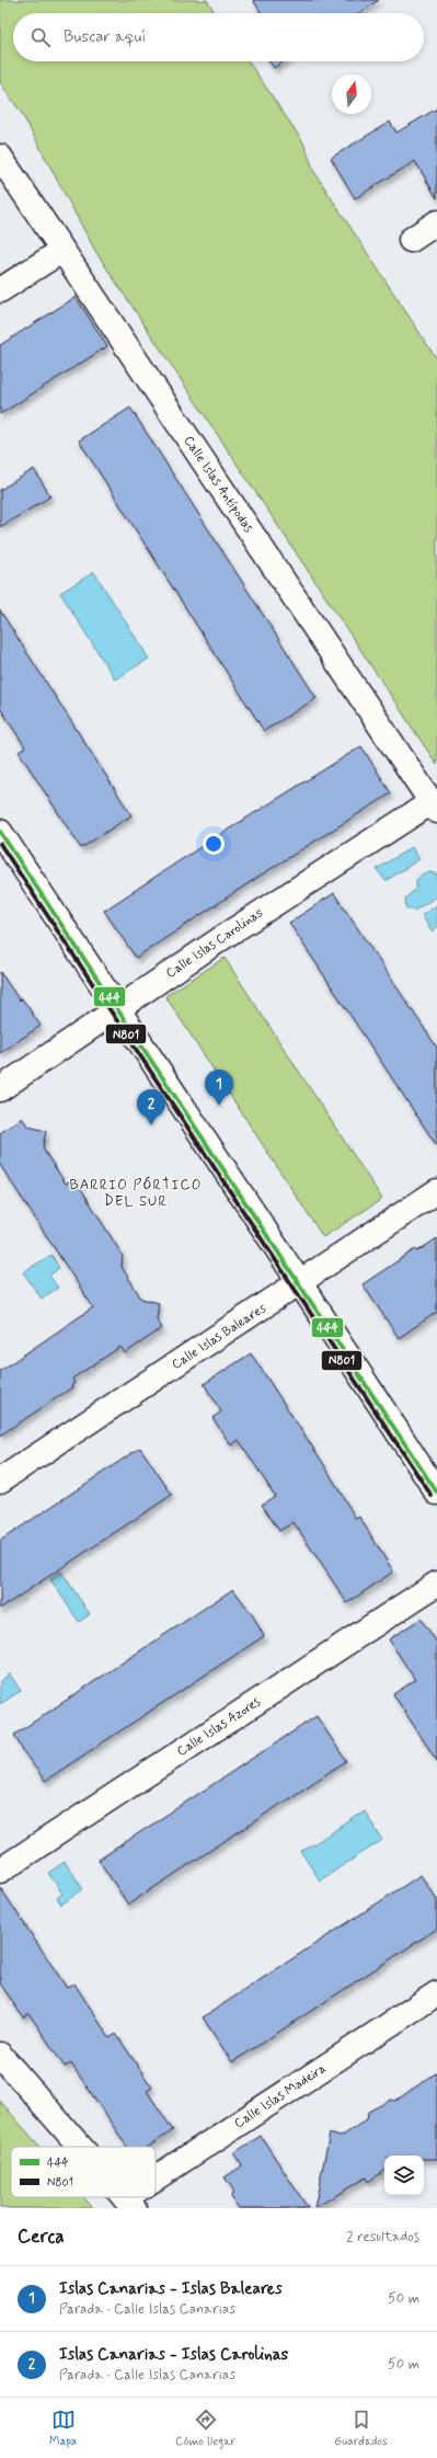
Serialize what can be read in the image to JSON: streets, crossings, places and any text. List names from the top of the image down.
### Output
{
  "streets": {
    "street": [
      "Calle Islas Antípodas",
      "Calle Islas Carolinas",
      "Calle Islas Baleares",
      "Calle Islas Azores",
      "Calle Islas Madeira"
    ]
  },
  "crossings": [
    ["Calle Islas Antípodas", "Calle Islas Carolinas"]
  ],
  "districts": ["BARRIO PÓRTICO DEL SUR"],
  "lines": ["transit line 444", "transit line N801"],
  "legend": ["444", "N801"],
  "north": "top",
  "page": {
    "search": "Buscar aquí",
    "pins": ["1", "2"],
    "heading": ["Cerca", "2 resultados"],
    "list": [
      {
        "mark": "1",
        "name": "Islas Canarias - Islas Baleares",
        "note": "Parada · Calle Islas Canarias",
        "value": "50 m"
      },
      {
        "mark": "2",
        "name": "Islas Canarias - Islas Carolinas",
        "note": "Parada · Calle Islas Canarias",
        "value": "50 m"
      }
    ],
    "nav": ["Mapa", "Cómo llegar", "Guardados"]
  }
}
